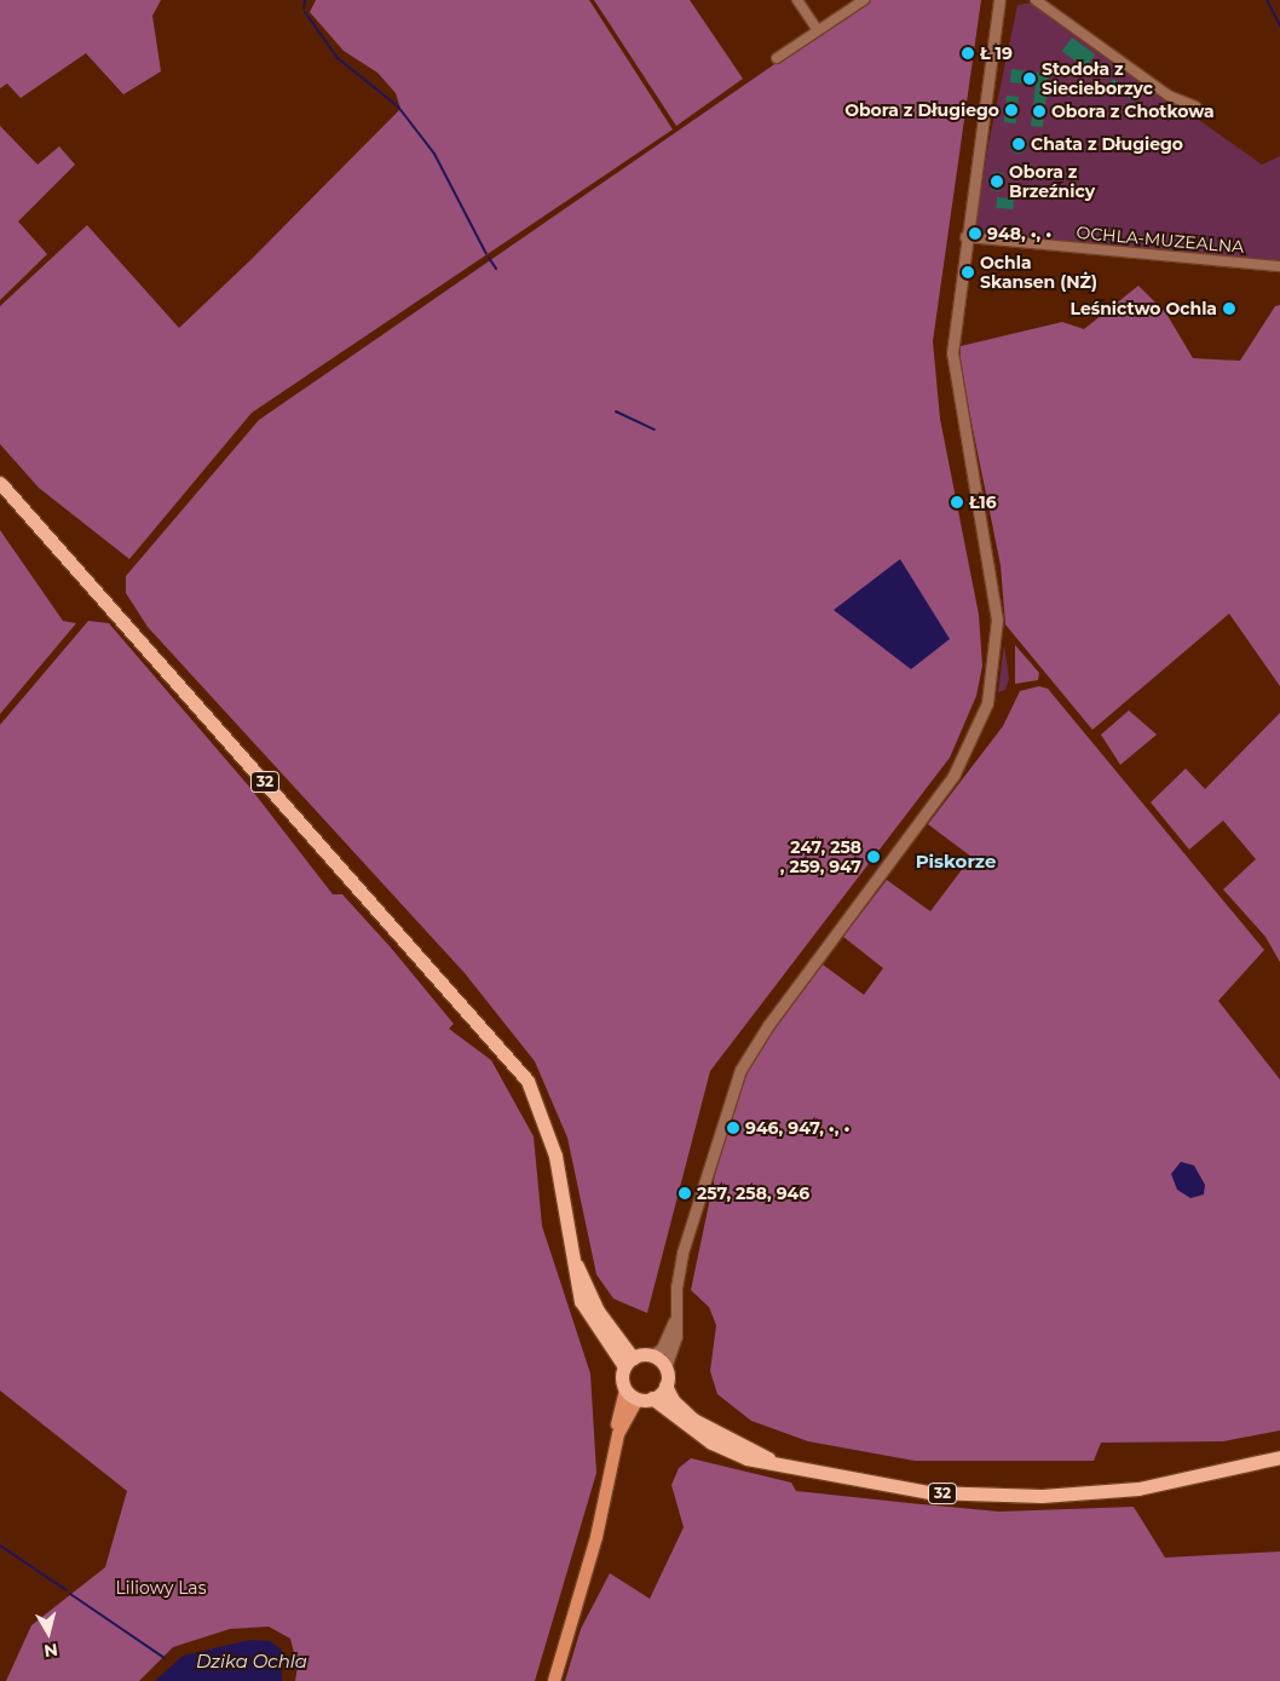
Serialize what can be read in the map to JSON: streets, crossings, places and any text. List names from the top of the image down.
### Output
{
  "streets": {
    "main road": ["32"],
    "street": ["OCHLA-MUZEALNA"]
  },
  "districts": ["Piskorze"],
  "water": ["Dzika Ochla"],
  "parks": ["Liliowy Las"],
  "places": [
    "Ł 19",
    "Stodoła z Siecieborzyc",
    "Obora z Długiego",
    "Obora z Chotkowa",
    "Chata z Długiego",
    "Obora z Brzeźnicy",
    "948, •, •",
    "Ochla Skansen (NŻ)",
    "Leśnictwo Ochla",
    "Ł16",
    "247, 258 , 259, 947",
    "946, 947, •, •",
    "257, 258, 946"
  ],
  "north": "bottom"
}
